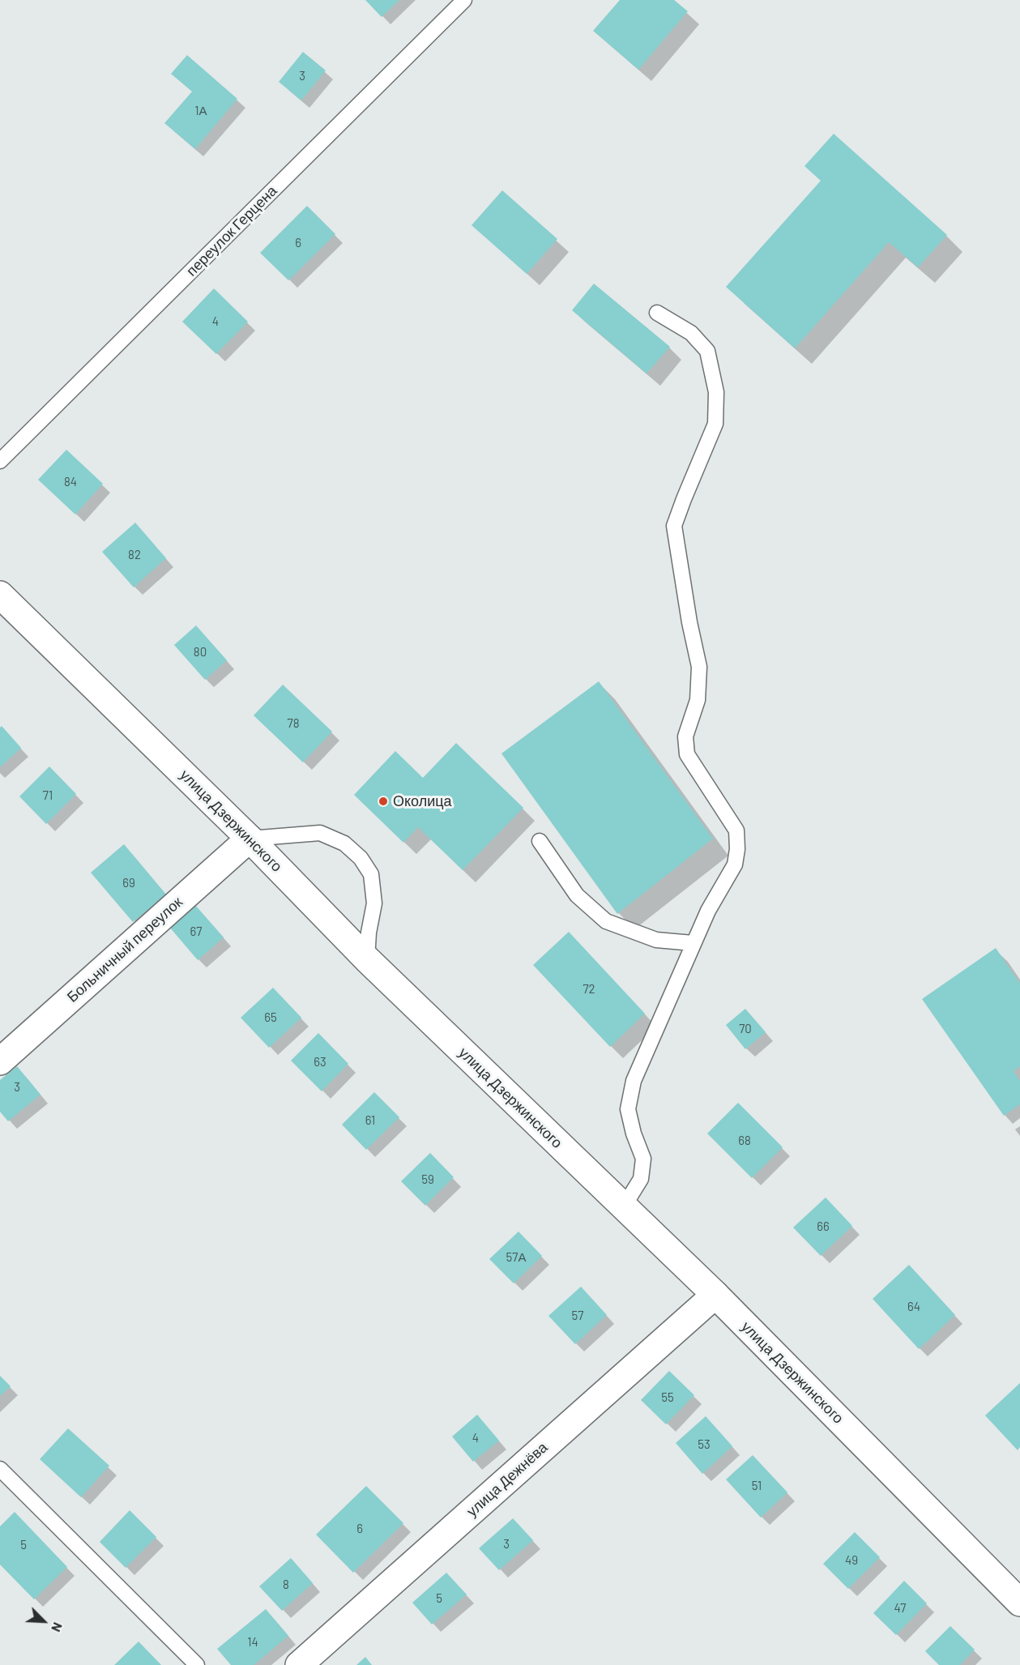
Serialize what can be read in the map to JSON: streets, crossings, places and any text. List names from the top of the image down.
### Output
{
  "streets": {
    "main road": ["улица Дзержинского", "Больничный переулок", "улица Дежнёва"],
    "lane": ["переулок Герцена"]
  },
  "crossings": [
    ["улица Дзержинского", "Больничный переулок"],
    ["улица Дзержинского", "улица Дежнёва"]
  ],
  "places": ["Околица"],
  "house_numbers": [
    "3",
    "1А",
    "6",
    "4",
    "84",
    "82",
    "80",
    "78",
    "71",
    "69",
    "67",
    "72",
    "65",
    "70",
    "63",
    "3",
    "61",
    "68",
    "59",
    "66",
    "57А",
    "64",
    "57",
    "55",
    "4",
    "53",
    "51",
    "6",
    "3",
    "5",
    "49",
    "8",
    "5",
    "47",
    "14"
  ],
  "north": "bottom right"
}
